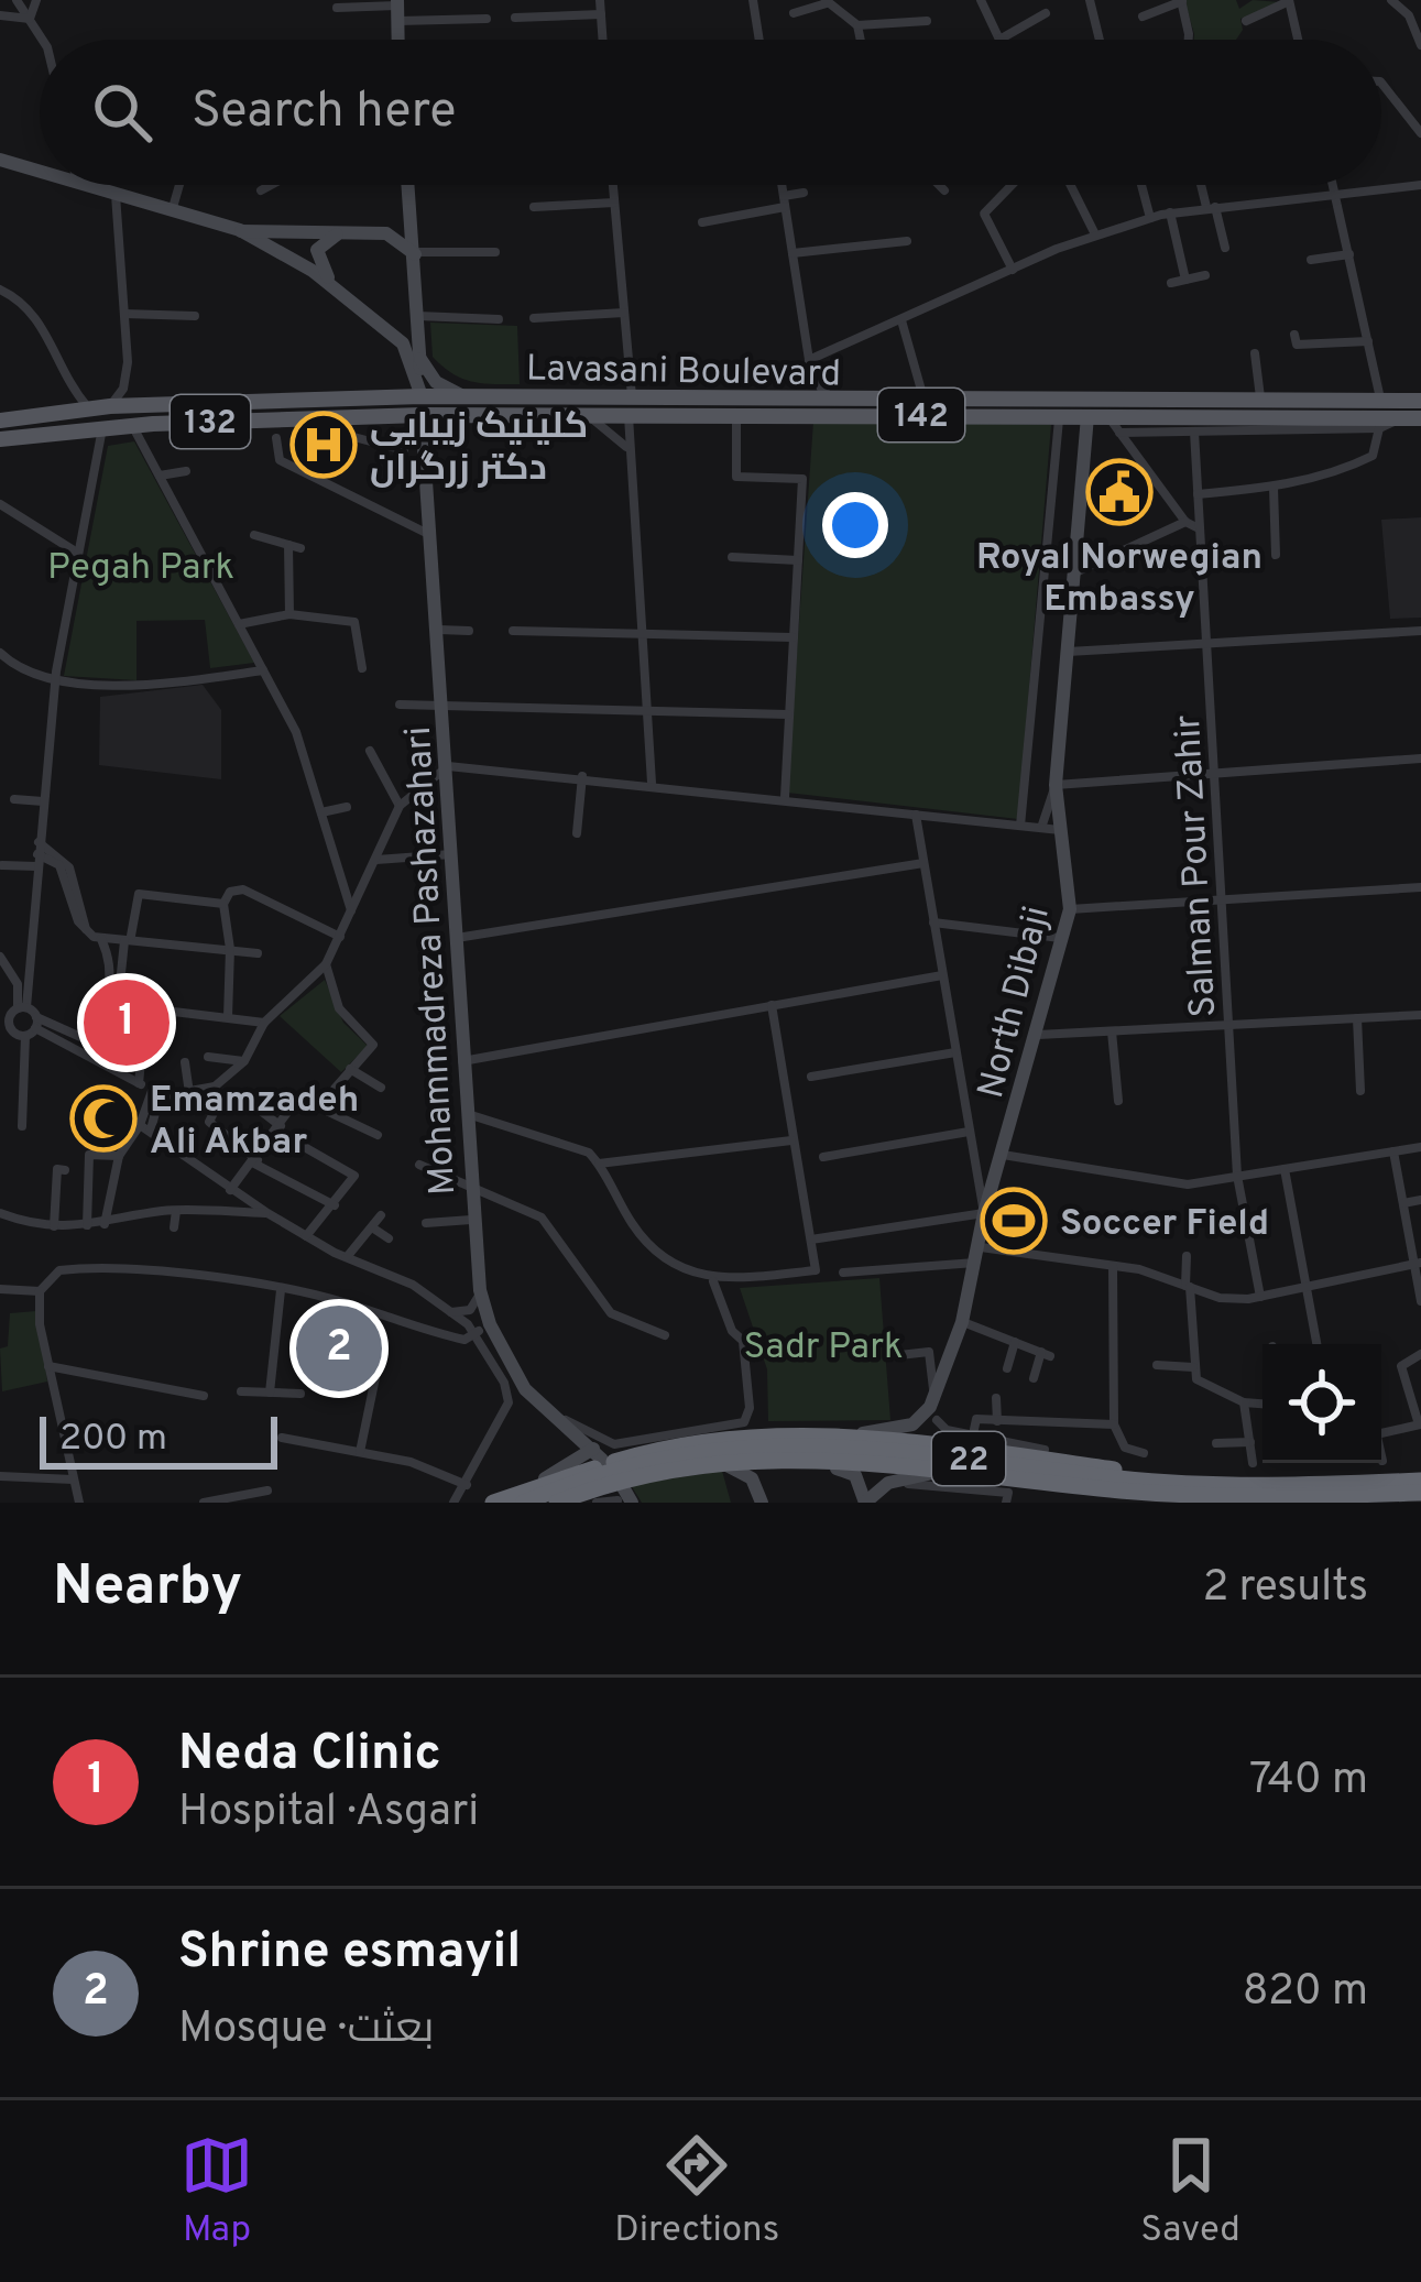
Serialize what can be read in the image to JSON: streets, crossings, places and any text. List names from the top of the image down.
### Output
{
  "streets": {
    "highway": ["22"],
    "main road": [
      "Lavasani Boulevard",
      "142",
      "132",
      "Mohammadreza Pashazahari",
      "North Dibaji"
    ],
    "street": ["Salman Pour Zahir"]
  },
  "crossings": [
    ["Lavasani Boulevard", "132"],
    ["Lavasani Boulevard", "Mohammadreza Pashazahari"],
    ["Lavasani Boulevard", "North Dibaji"],
    ["132", "Mohammadreza Pashazahari"]
  ],
  "parks": ["Pegah Park", "Sadr Park"],
  "places": {
    "hospital": ["کلینیک زیبایی دکتر زرگران"],
    "public building": ["Royal Norwegian Embassy"],
    "mosque": ["Emamzadeh Ali Akbar"],
    "sports": ["Soccer Field"]
  },
  "scale_bar": "200 m",
  "page": {
    "search": "Search here",
    "pins": ["1", "2"],
    "scale": "200 m",
    "heading": ["Nearby", "2 results"],
    "list": [
      {
        "mark": "1",
        "name": "Neda Clinic",
        "note": "Hospital · Asgari",
        "value": "740 m"
      },
      {
        "mark": "2",
        "name": "Shrine esmayil",
        "note": "Mosque · بعثت",
        "value": "820 m"
      }
    ],
    "nav": ["Map", "Directions", "Saved"]
  }
}
